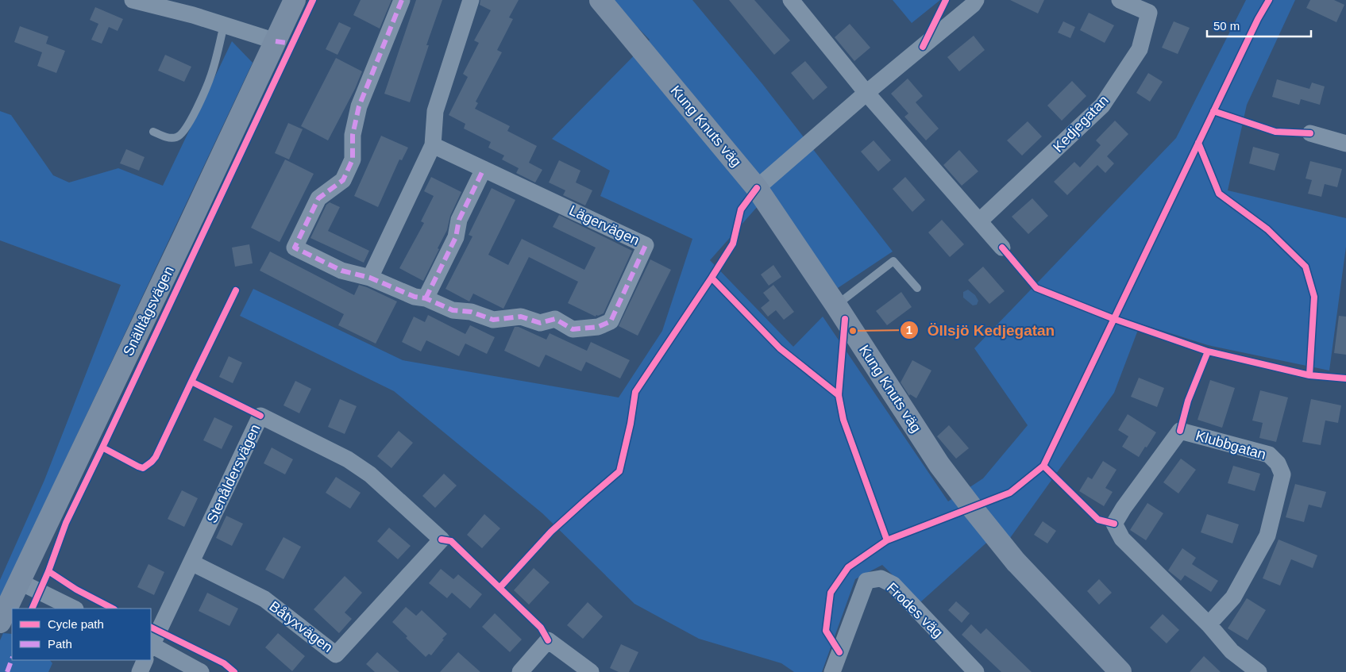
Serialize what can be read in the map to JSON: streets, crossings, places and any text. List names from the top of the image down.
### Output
{
  "streets": {
    "street": [
      "Kedjegatan",
      "Kung Knuts väg",
      "Lägervägen",
      "Snälltågsvägen",
      "Klubbgatan",
      "Stenåldersvägen",
      "Frodes väg",
      "Båtyxvägen"
    ]
  },
  "crossings": [
    ["Stenåldersvägen", "Båtyxvägen"]
  ],
  "places": ["Öllsjö Kedjegatan"],
  "legend": ["Cycle path", "Path"],
  "scale_bar": "50 m"
}
